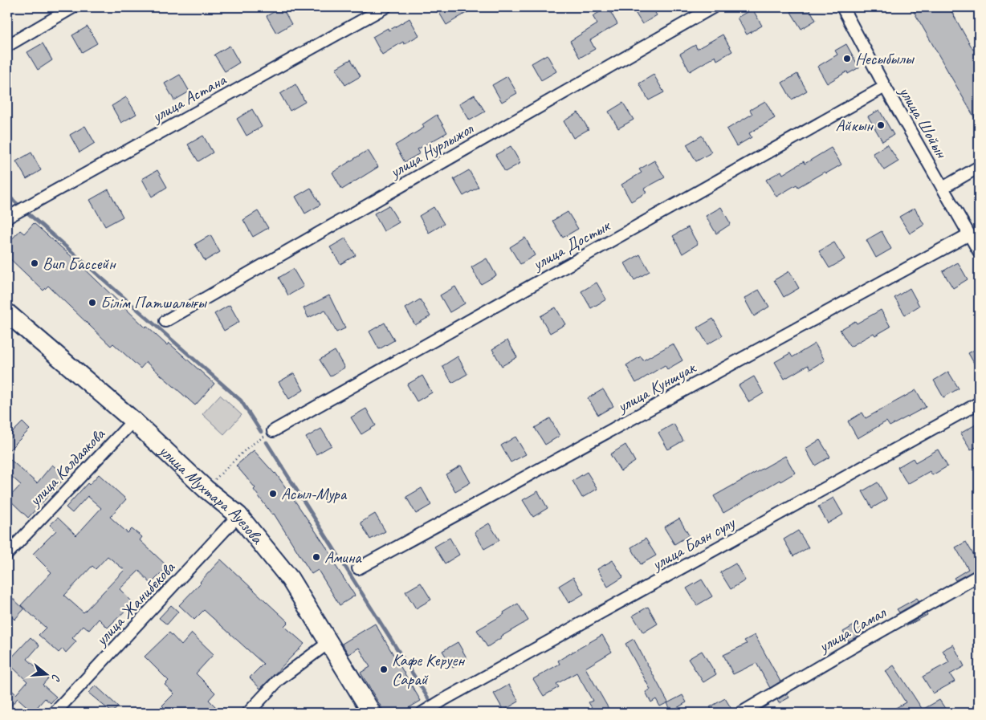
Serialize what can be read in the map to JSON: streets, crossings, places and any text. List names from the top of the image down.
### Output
{
  "streets": {
    "main road": ["улица Мухтара Ауезова"],
    "street": [
      "улица Астана",
      "улица Шойын",
      "улица Нурлыжол",
      "улица Достык",
      "улица Куншуак",
      "улица Калдаякова",
      "улица Баян сулу",
      "улица Жанибекова",
      "улица Самал"
    ]
  },
  "crossings": [
    ["улица Шойын", "улица Достык"],
    ["улица Шойын", "улица Куншуак"],
    ["улица Калдаякова", "улица Мухтара Ауезова"],
    ["улица Мухтара Ауезова", "улица Жанибекова"]
  ],
  "places": [
    "Несыбылы",
    "Айкын",
    "Вип Бассейн",
    "Білім Патшалығы",
    "Асыл-Мура",
    "Амина",
    "Кафе Керуен Сарай"
  ],
  "north": "right"
}
